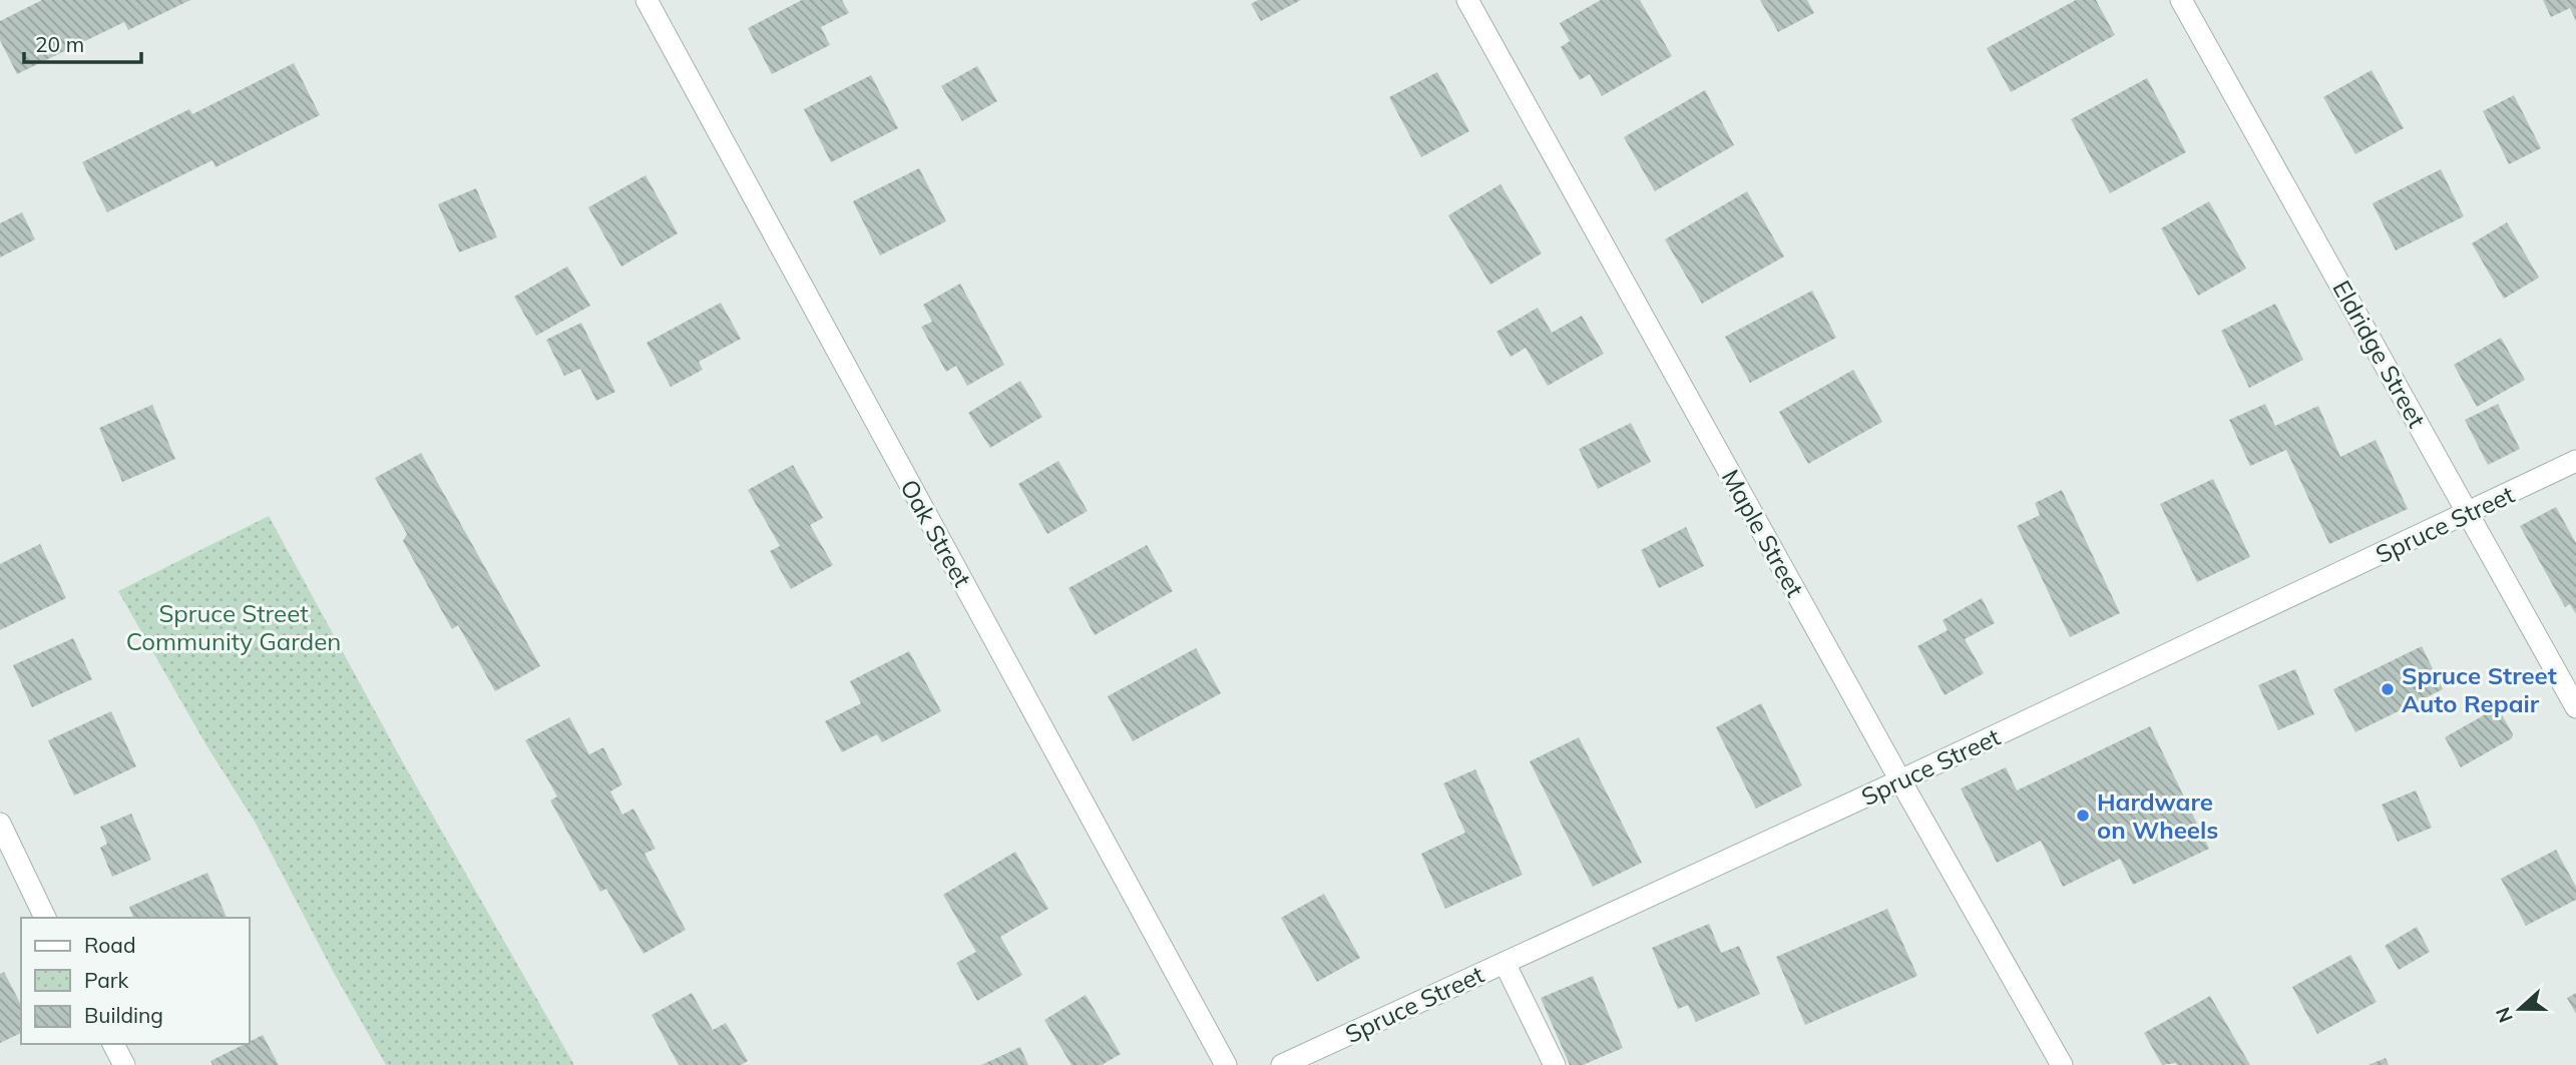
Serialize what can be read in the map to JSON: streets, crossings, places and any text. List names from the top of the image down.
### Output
{
  "streets": {
    "street": [
      "Eldridge Street",
      "Spruce Street",
      "Oak Street",
      "Maple Street"
    ]
  },
  "crossings": [
    ["Eldridge Street", "Spruce Street"],
    ["Spruce Street", "Maple Street"]
  ],
  "parks": ["Spruce Street Community Garden"],
  "places": ["Spruce Street Auto Repair", "Hardware on Wheels"],
  "legend": ["Road", "Park", "Building"],
  "scale_bar": "20 m",
  "north": "left"
}
